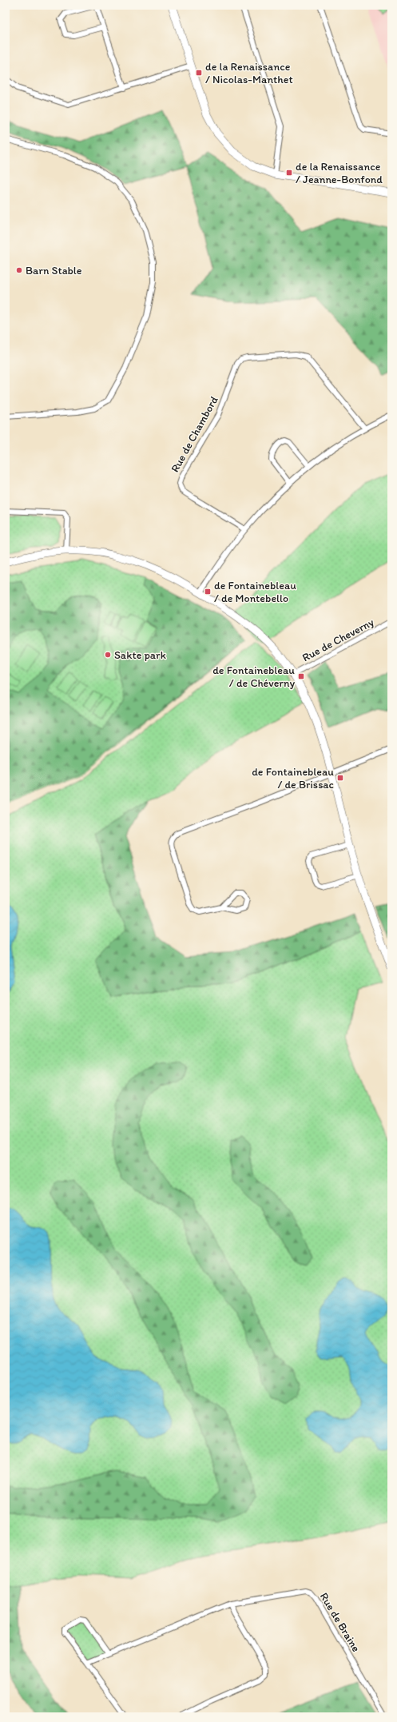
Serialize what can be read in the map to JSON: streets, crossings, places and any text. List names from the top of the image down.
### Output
{
  "streets": {
    "street": ["Rue de Chambord", "Rue de Cheverny", "Rue de Braine"]
  },
  "places": {
    "transit": [
      "de la Renaissance / Nicolas-Manthet",
      "de la Renaissance / Jeanne-Bonfond",
      "de Fontainebleau / de Montebello",
      "de Fontainebleau / de Chéverny",
      "de Fontainebleau / de Brissac"
    ],
    "other": ["Barn Stable", "Sakte park"]
  }
}
